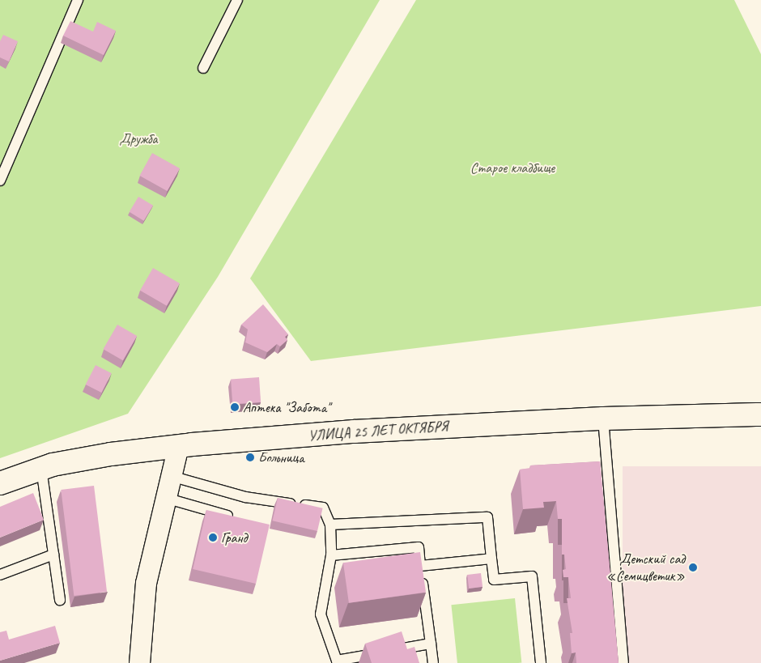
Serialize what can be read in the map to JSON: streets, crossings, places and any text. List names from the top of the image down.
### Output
{
  "streets": {
    "street": ["УЛИЦА 25 ЛЕТ ОКТЯБРЯ"]
  },
  "parks": ["Дружба", "Старое кладбище"],
  "places": [
    "Аптека \"Забота\"",
    "Больница",
    "Гранд",
    "Детский сад «Семицветик»"
  ]
}
